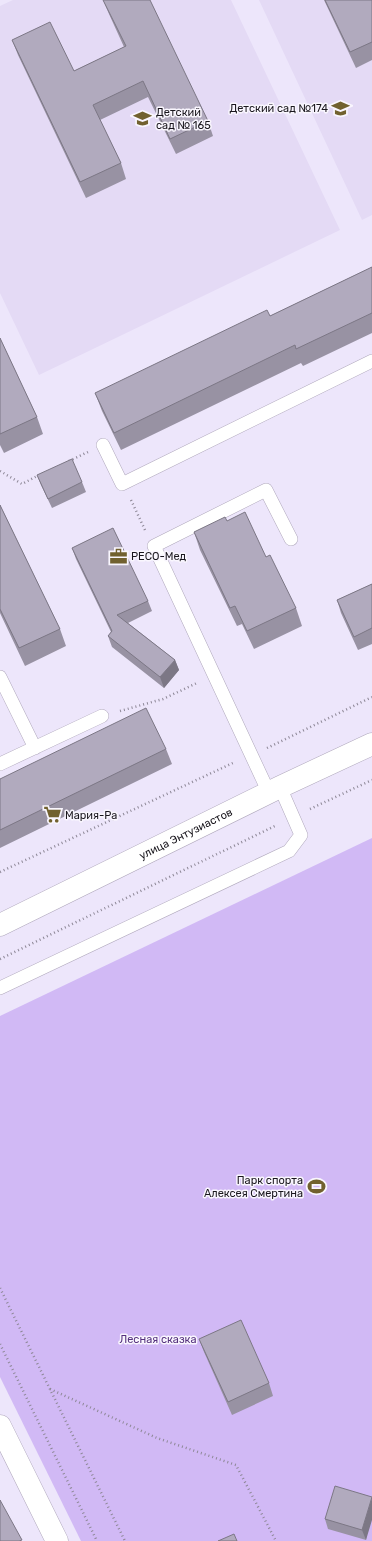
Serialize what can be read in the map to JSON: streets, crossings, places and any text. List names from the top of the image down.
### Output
{
  "streets": {
    "street": ["улица Энтузиастов"]
  },
  "parks": ["Лесная сказка"],
  "places": {
    "school or university": ["Детский сад №174", "Детский сад № 165"],
    "office": ["РЕСО-Мед"],
    "supermarket": ["Мария-Ра"],
    "sports": ["Парк спорта Алексея Смертина"]
  }
}
